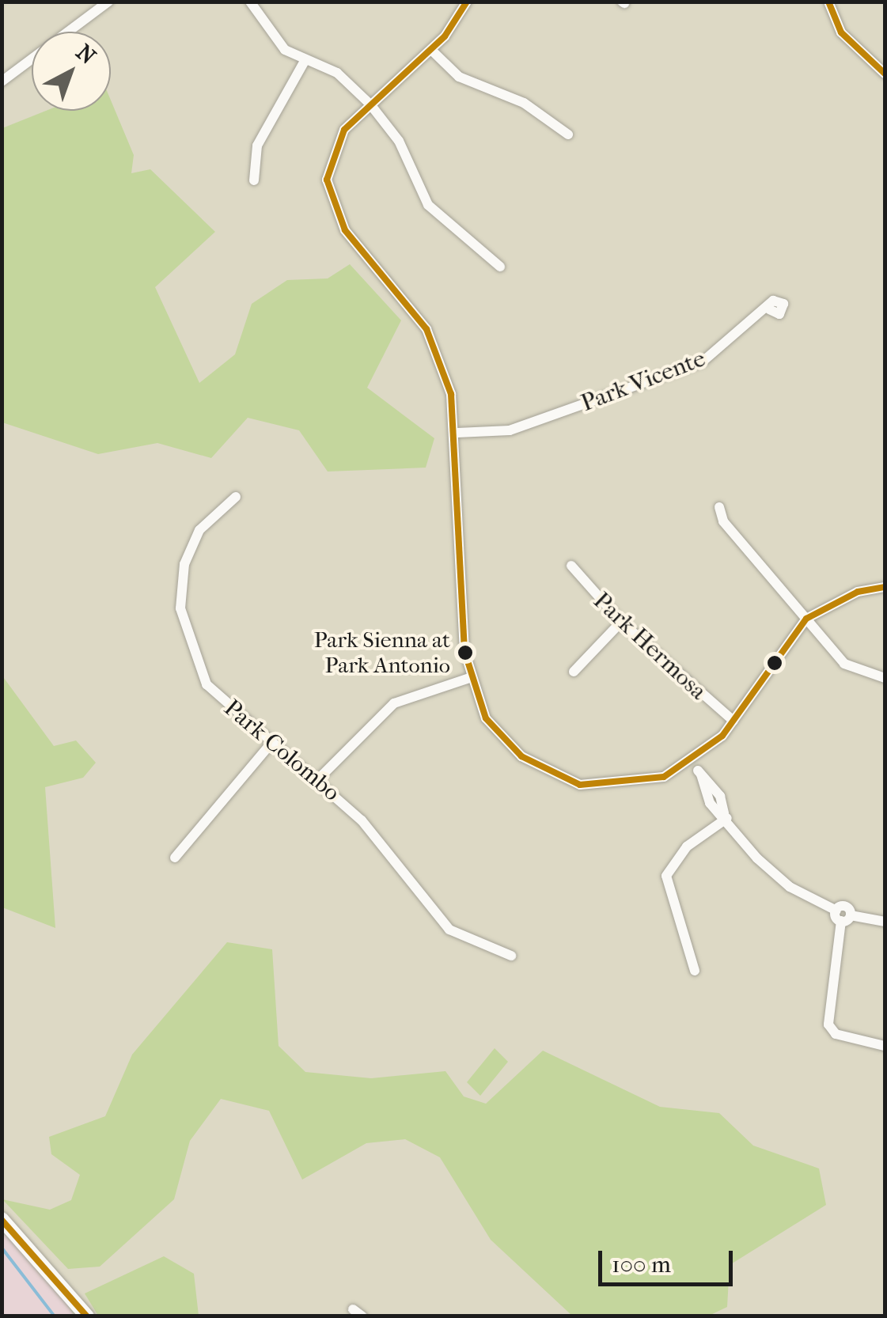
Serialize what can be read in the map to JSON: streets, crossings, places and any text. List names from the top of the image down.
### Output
{
  "streets": {
    "street": ["Park Vicente", "Park Hermosa", "Park Colombo"]
  },
  "places": ["Park Sienna at Park Antonio"],
  "scale_bar": "100 m",
  "north": "top right"
}
